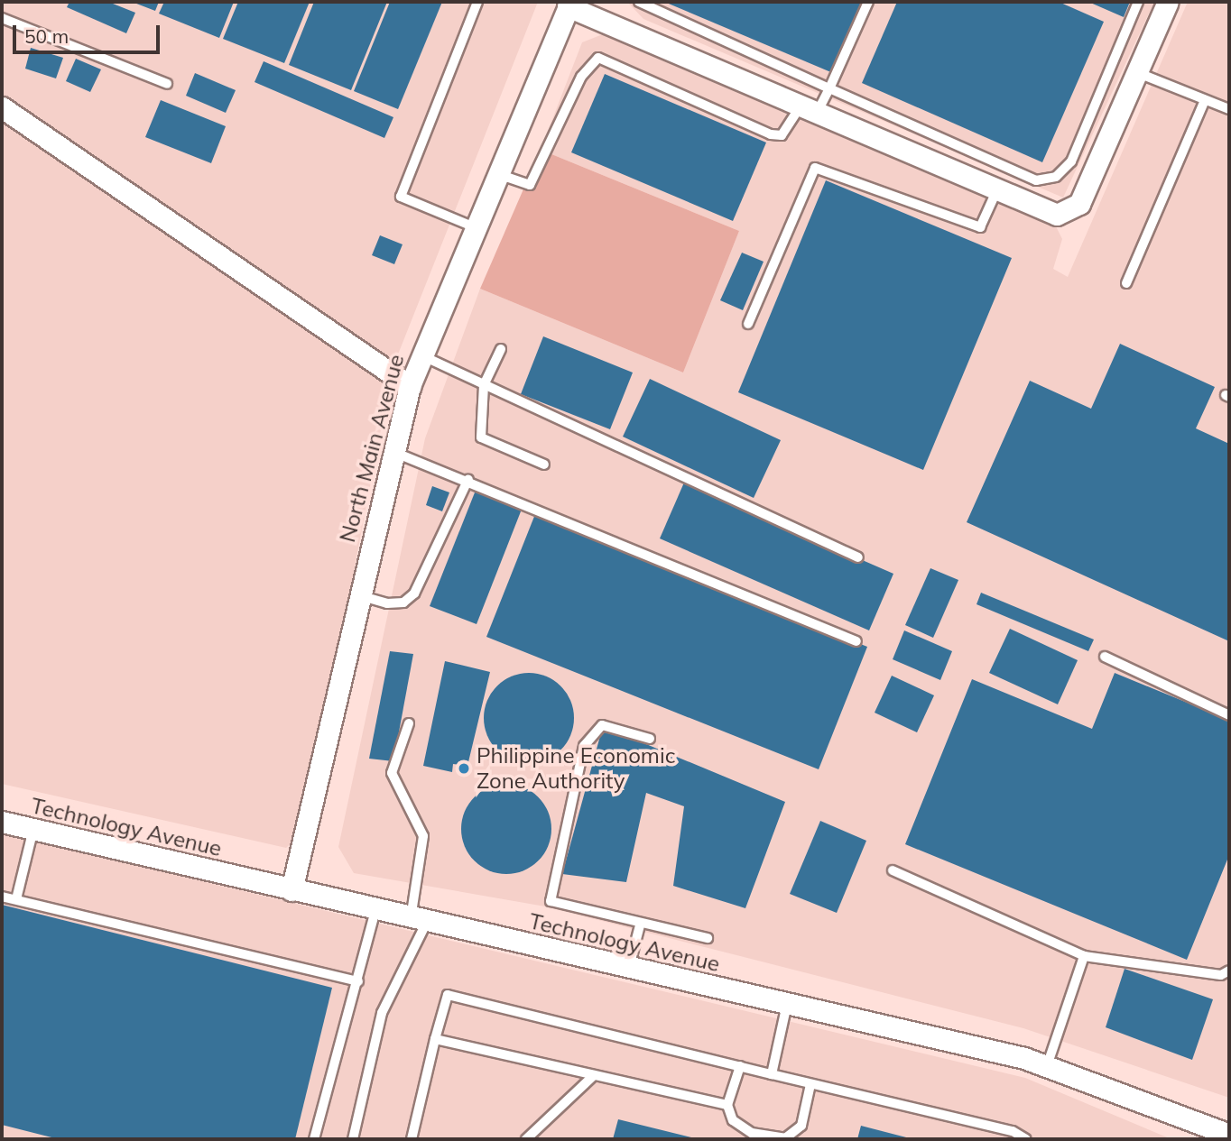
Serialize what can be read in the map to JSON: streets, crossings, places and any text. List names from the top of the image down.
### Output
{
  "streets": {
    "street": ["North Main Avenue", "Technology Avenue"]
  },
  "crossings": [
    ["North Main Avenue", "Technology Avenue"]
  ],
  "places": ["Philippine Economic Zone Authority"],
  "scale_bar": "50 m"
}
